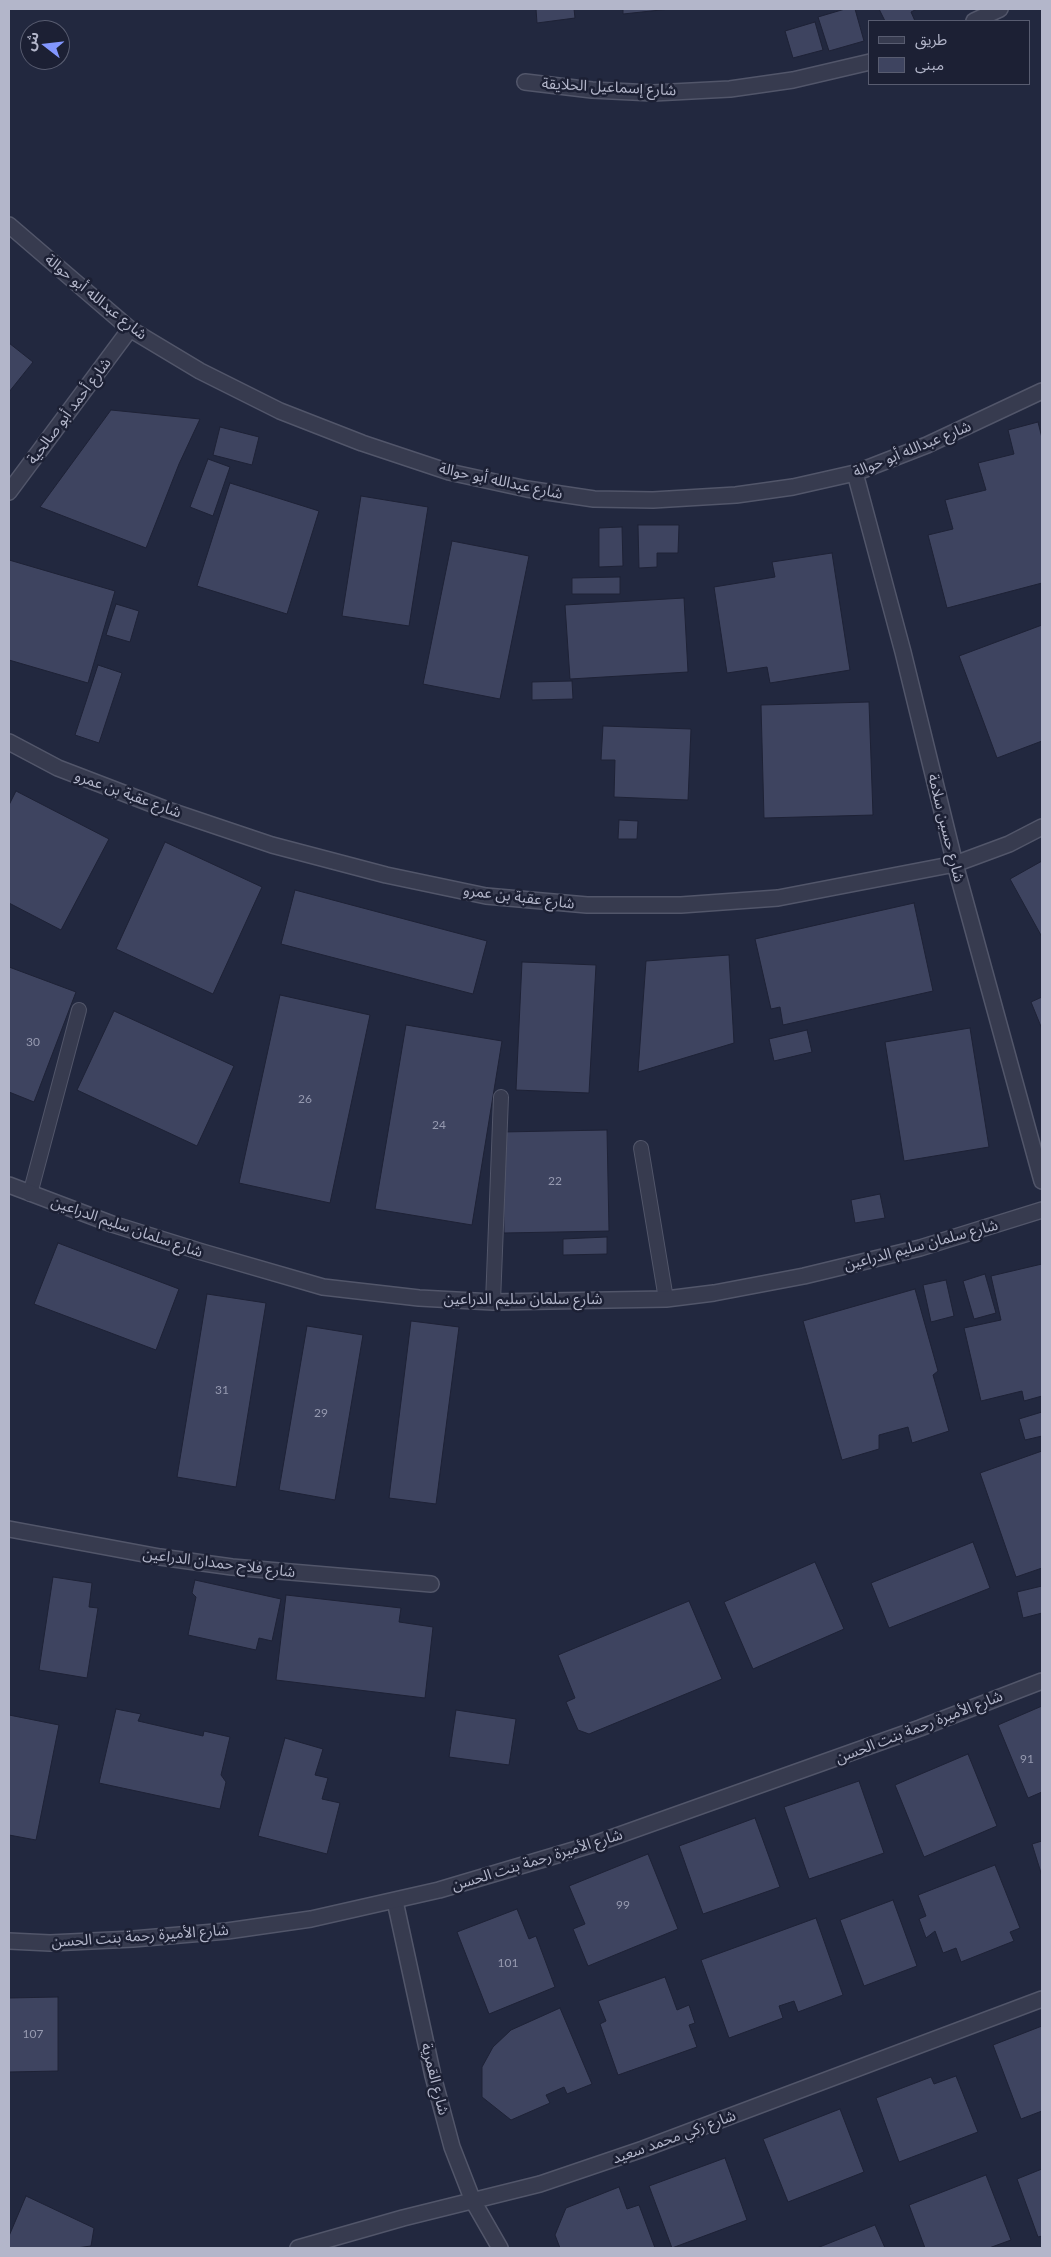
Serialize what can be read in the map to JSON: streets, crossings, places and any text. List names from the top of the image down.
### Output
{
  "streets": {
    "street": [
      "شارع إسماعيل الحلايقة",
      "شارع عبدالله أبو حوالة",
      "شارع أحمد أبو صالحية",
      "شارع عقبة بن عمرو",
      "شارع حسين سلامة",
      "شارع سلمان سليم الدراعين",
      "شارع فلاح حمدان الدراعين",
      "شارع الأميرة رحمة بنت الحسن",
      "شارع القمرية",
      "شارع زكي محمد سعيد"
    ]
  },
  "crossings": [
    ["شارع عبدالله أبو حوالة", "شارع أحمد أبو صالحية"],
    ["شارع عبدالله أبو حوالة", "شارع حسين سلامة"],
    ["شارع عقبة بن عمرو", "شارع حسين سلامة"],
    ["شارع الأميرة رحمة بنت الحسن", "شارع القمرية"],
    ["شارع القمرية", "شارع زكي محمد سعيد"]
  ],
  "house_numbers": [
    "30",
    "26",
    "24",
    "22",
    "31",
    "29",
    "91",
    "99",
    "101",
    "107"
  ],
  "legend": ["طريق", "مبنى"],
  "north": "left"
}
